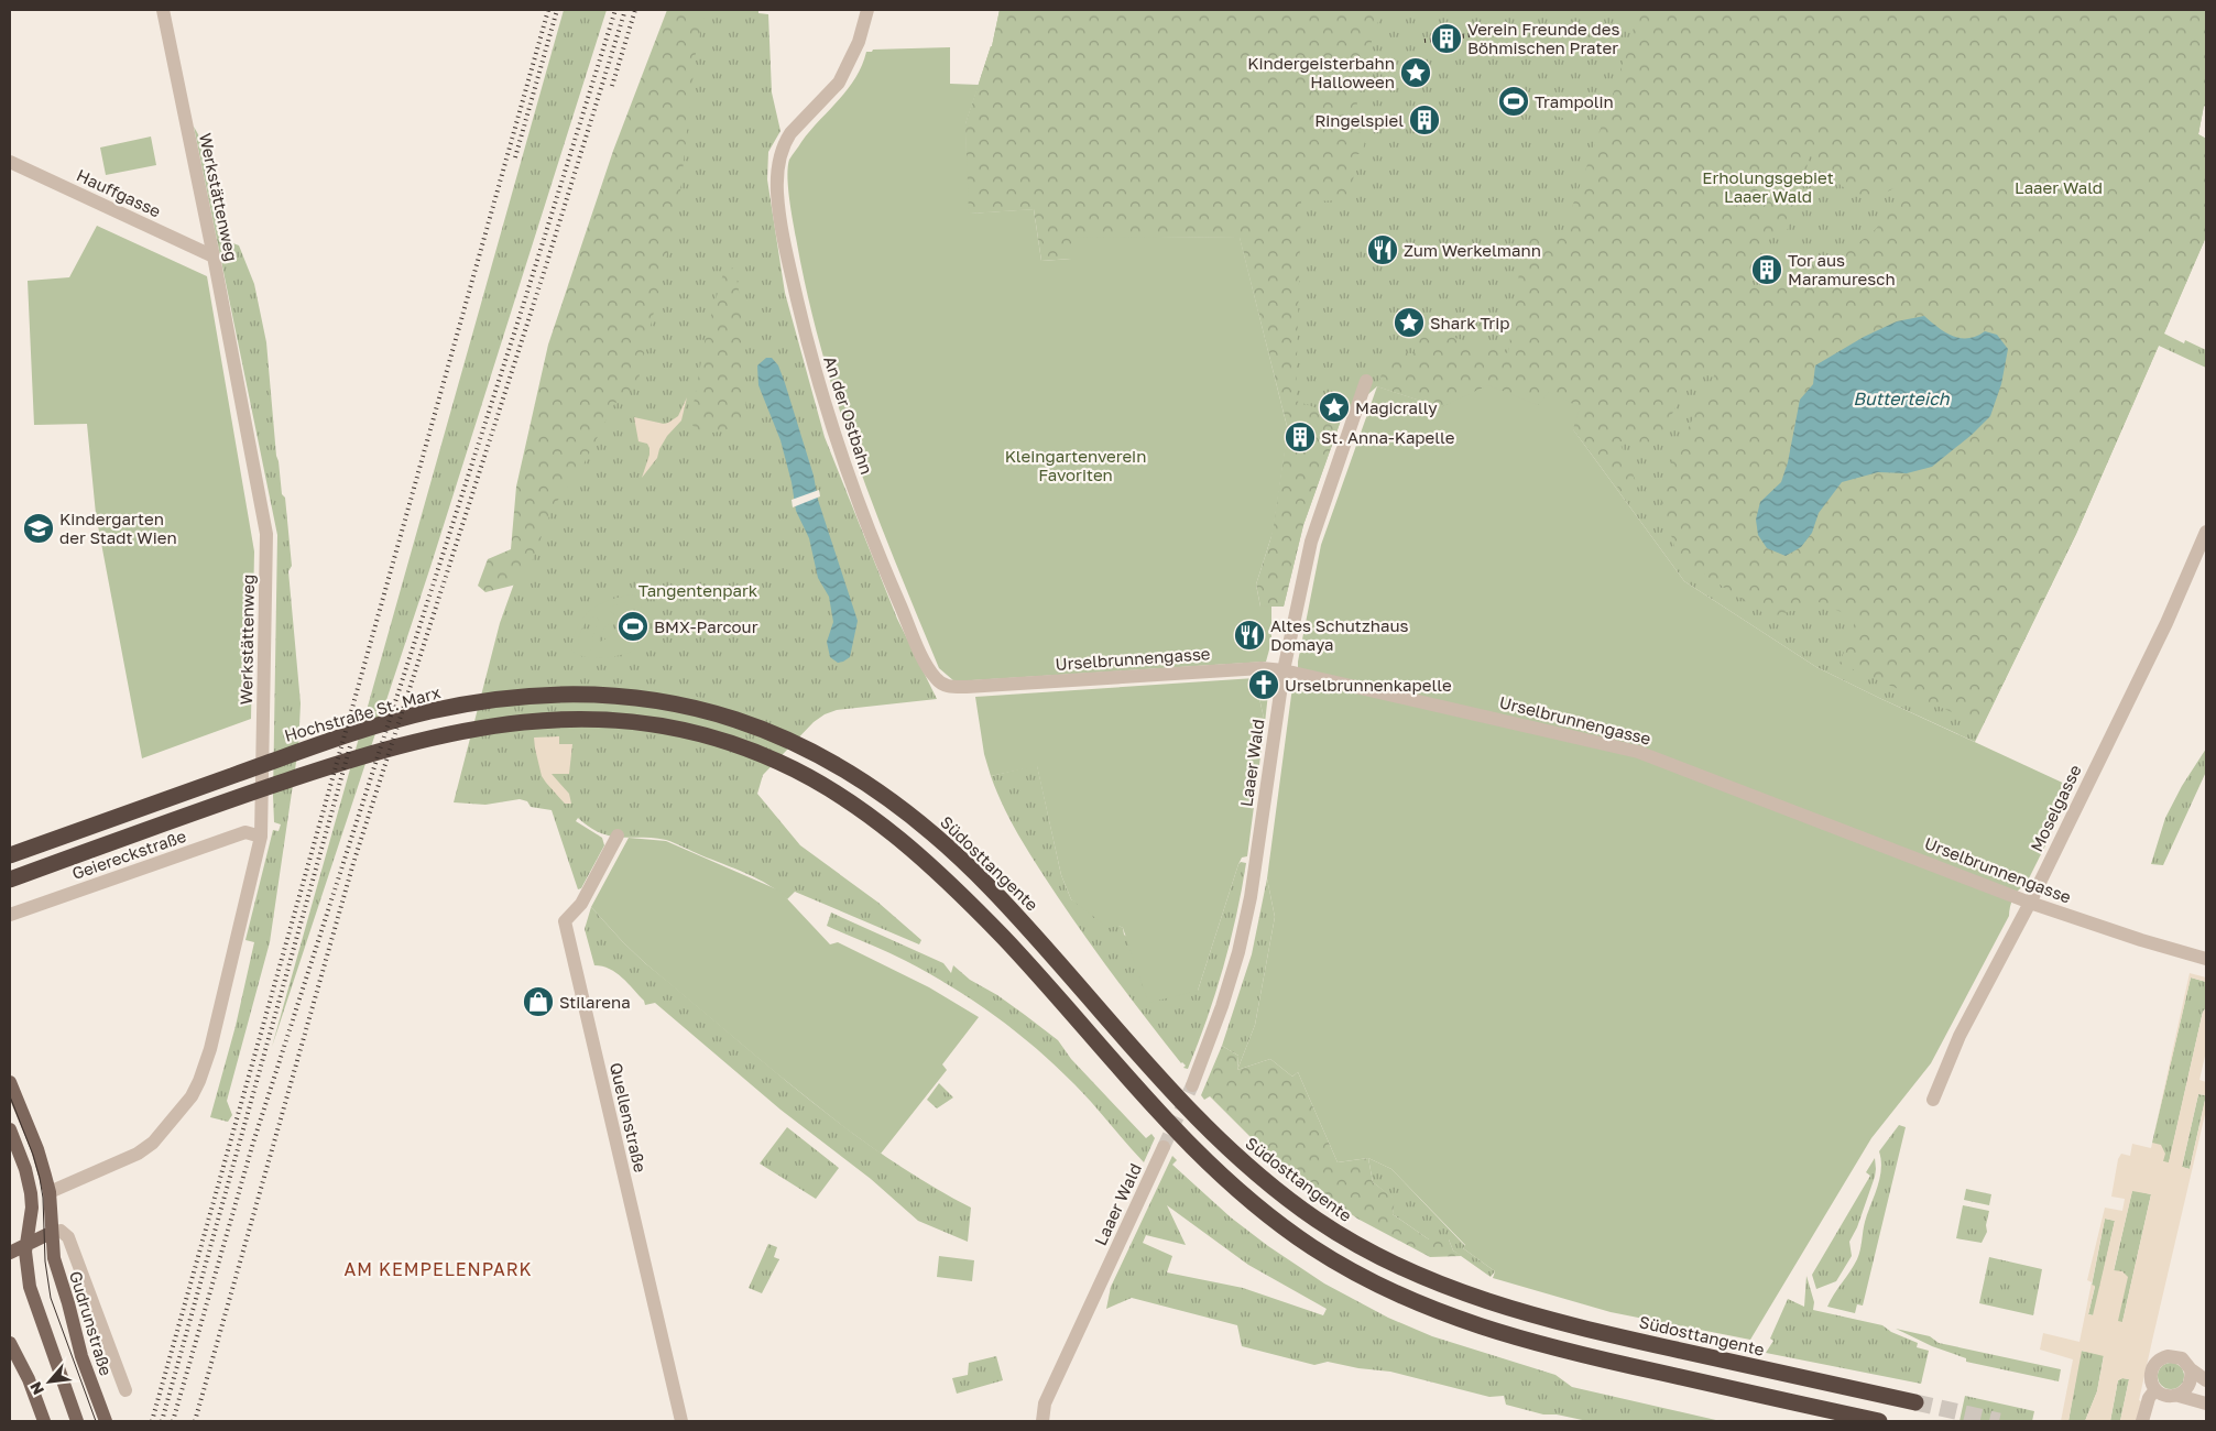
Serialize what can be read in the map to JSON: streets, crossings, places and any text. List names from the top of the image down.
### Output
{
  "streets": {
    "highway": ["Hochstraße St. Marx", "Südosttangente"],
    "main road": ["Gudrunstraße"],
    "street": [
      "Hauffgasse",
      "Werkstättenweg",
      "An der Ostbahn",
      "Urselbrunnengasse",
      "Laaer Wald",
      "Moselgasse",
      "Geiereckstraße",
      "Quellenstraße"
    ]
  },
  "crossings": [
    ["Hauffgasse", "Werkstättenweg"],
    ["Werkstättenweg", "Geiereckstraße"],
    ["Werkstättenweg", "Gudrunstraße"],
    ["An der Ostbahn", "Urselbrunnengasse"],
    ["Urselbrunnengasse", "Laaer Wald"],
    ["Urselbrunnengasse", "Moselgasse"],
    ["Hochstraße St. Marx", "Südosttangente"]
  ],
  "districts": ["AM KEMPELENPARK"],
  "water": ["Butterteich"],
  "parks": [
    "Erholungsgebiet Laaer Wald",
    "Laaer Wald",
    "Kleingartenverein Favoriten",
    "Tangentenpark"
  ],
  "places": {
    "building": [
      "Verein Freunde des Böhmischen Prater",
      "Ringelspiel",
      "Tor aus Maramuresch",
      "St. Anna-Kapelle"
    ],
    "place": ["Kindergeisterbahn Halloween", "Shark Trip", "Magicrally"],
    "sports": ["Trampolin", "BMX-Parcour"],
    "restaurant": ["Zum Werkelmann", "Altes Schutzhaus Domaya"],
    "school or university": ["Kindergarten der Stadt Wien"],
    "church": ["Urselbrunnenkapelle"],
    "shop": ["Stilarena"]
  },
  "north": "bottom left"
}
